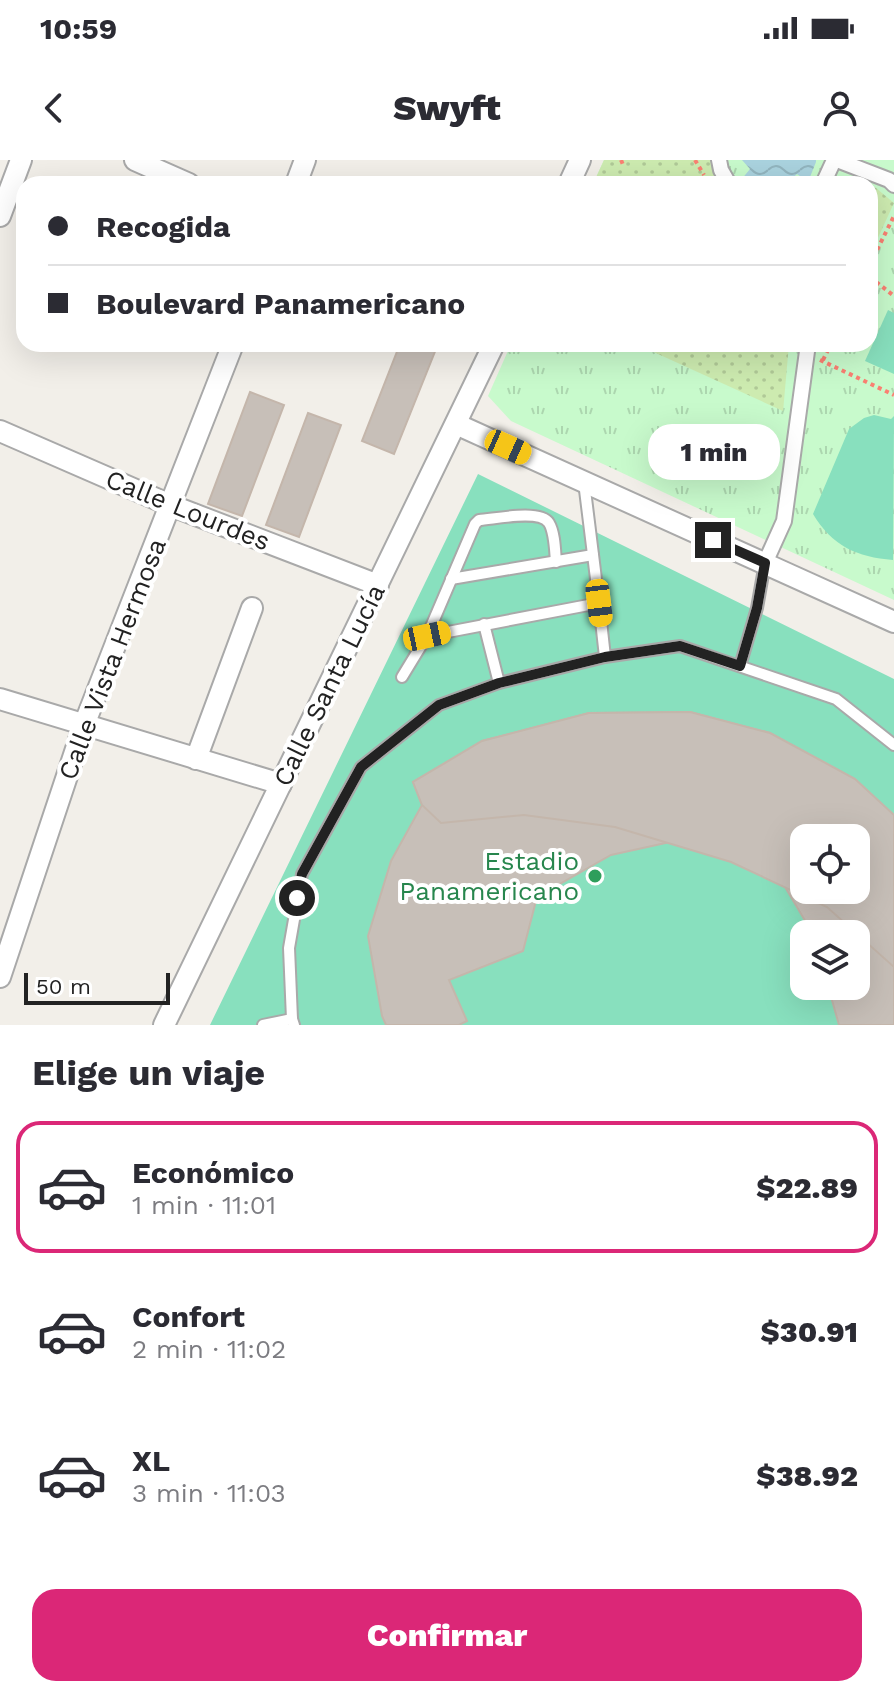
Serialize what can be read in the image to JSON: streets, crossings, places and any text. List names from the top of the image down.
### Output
{
  "streets": {
    "street": ["Calle Lourdes", "Calle Vista Hermosa", "Calle Santa Lucía"]
  },
  "crossings": [
    ["Calle Lourdes", "Calle Vista Hermosa"],
    ["Calle Lourdes", "Calle Santa Lucía"]
  ],
  "places": ["Estadio Panamericano"],
  "scale_bar": "50 m",
  "page": {
    "status": "10:59",
    "header": "Swyft",
    "banner": ["Recogida", "Boulevard Panamericano"],
    "bubble": "1 min",
    "scale": "50 m",
    "heading": "Elige un viaje",
    "list": [
      {
        "name": "Económico",
        "note": "1 min · 11:01",
        "value": "$22.89"
      },
      {
        "name": "Confort",
        "note": "2 min · 11:02",
        "value": "$30.91"
      },
      {
        "name": "XL",
        "note": "3 min · 11:03",
        "value": "$38.92"
      }
    ],
    "buttons": "Confirmar"
  }
}
